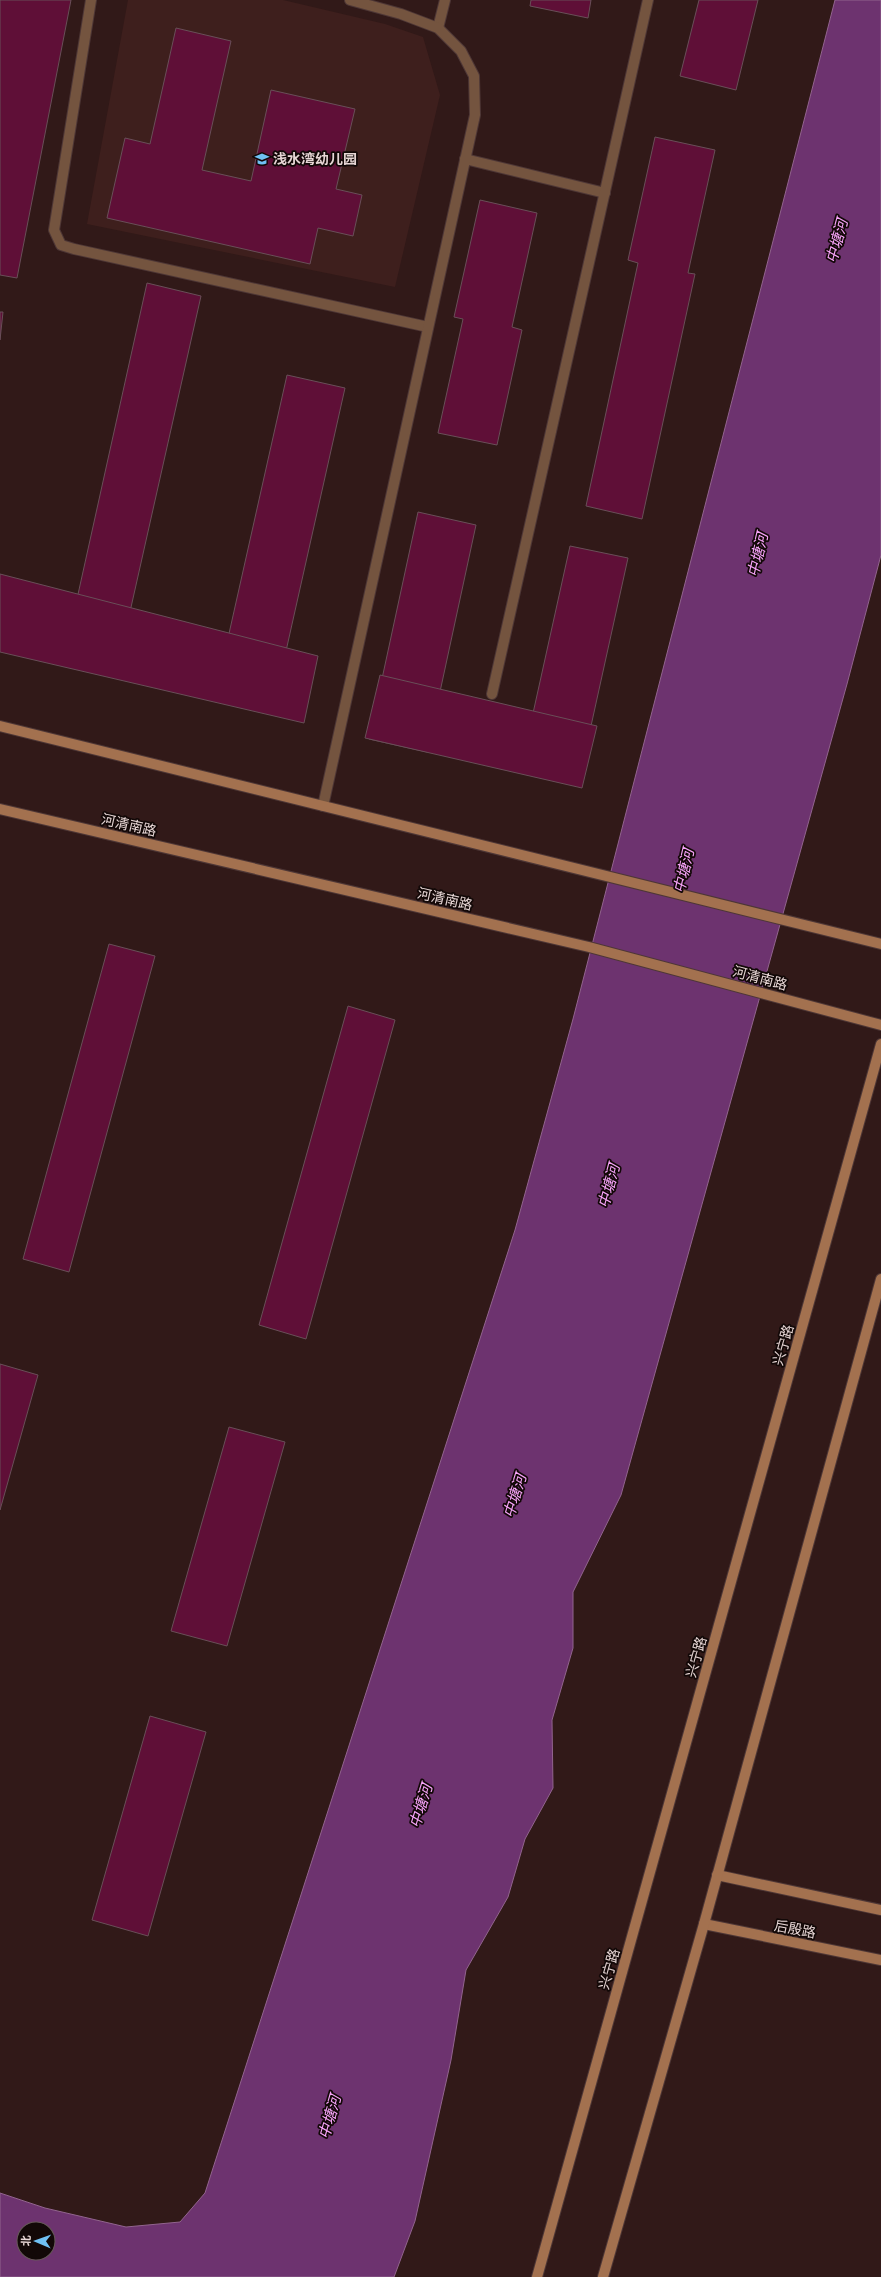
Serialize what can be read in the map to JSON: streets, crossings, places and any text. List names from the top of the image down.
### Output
{
  "streets": {
    "main road": ["河清南路", "兴宁路", "后殷路"]
  },
  "water": ["中塘河"],
  "places": {
    "school or university": ["浅水湾幼儿园"]
  },
  "north": "left"
}
